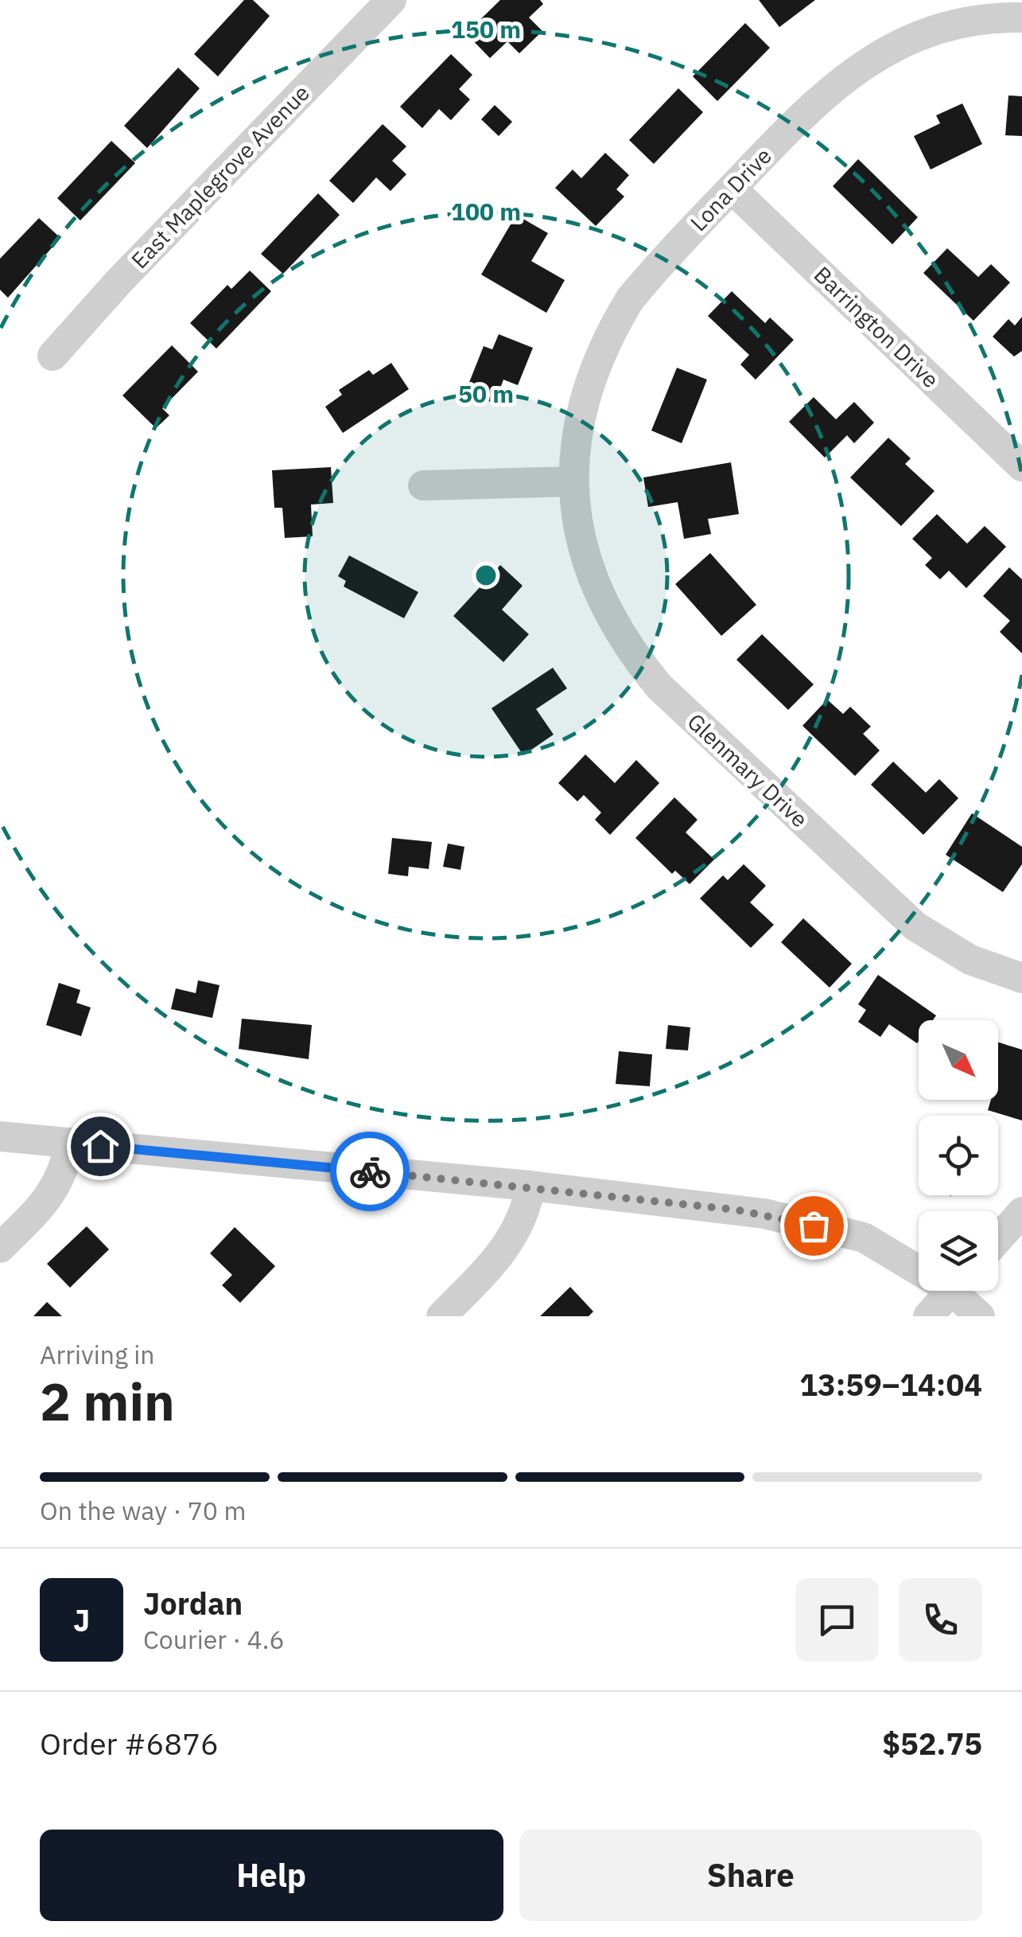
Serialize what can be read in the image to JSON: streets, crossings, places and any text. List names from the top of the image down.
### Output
{
  "streets": {
    "street": [
      "East Maplegrove Avenue",
      "Lona Drive",
      "Barrington Drive",
      "Glenmary Drive"
    ]
  },
  "crossings": [
    ["Lona Drive", "Barrington Drive"],
    ["Lona Drive", "Glenmary Drive"]
  ],
  "north": "bottom right",
  "page": {
    "heading": ["2 min", "Arriving in", "13:59–14:04"],
    "panel": [
      "Jordan",
      "Courier · 4.6",
      "Order #6876",
      "$52.75"
    ],
    "bar": "On the way · 70 m",
    "round": "J",
    "buttons": ["Help", "Share"]
  },
  "rings": ["150 m", "100 m", "50 m"]
}
